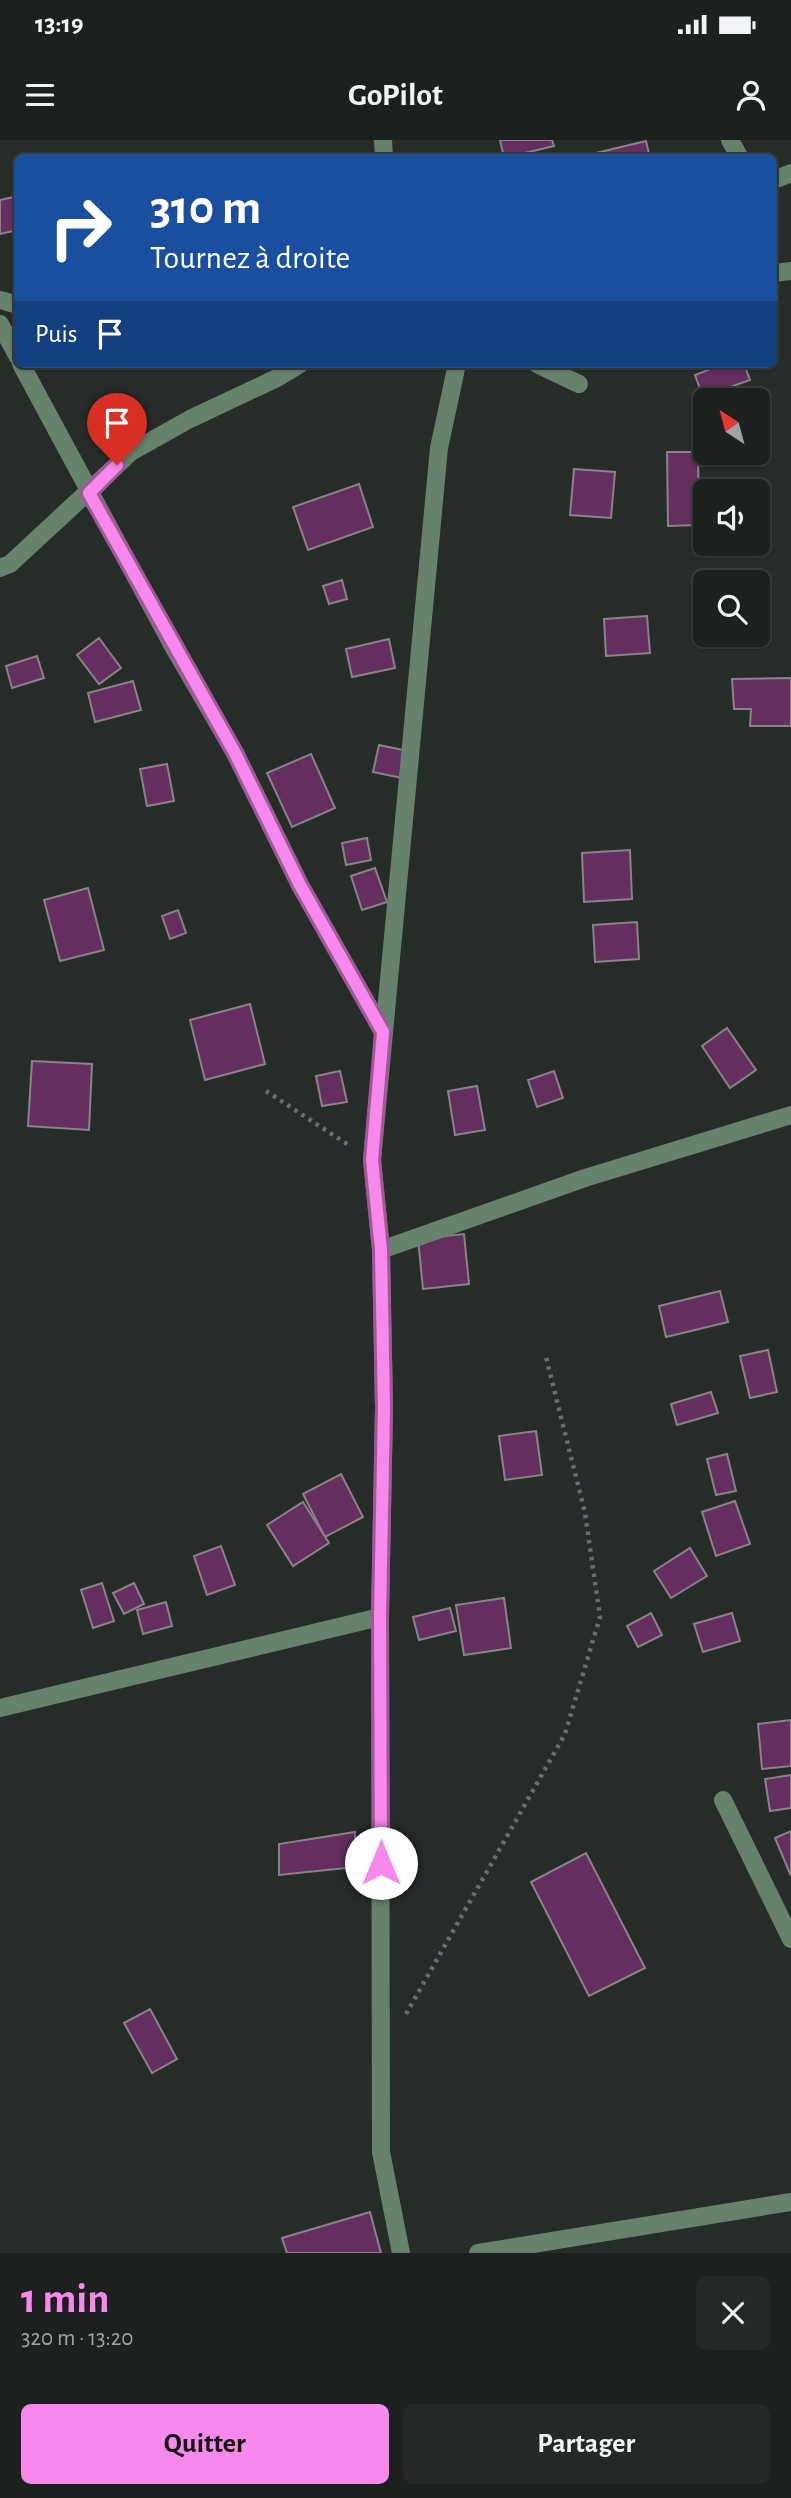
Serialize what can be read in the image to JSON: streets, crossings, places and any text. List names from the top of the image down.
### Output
{
  "north": "top left",
  "page": {
    "status": "13:19",
    "header": "GoPilot",
    "turn": ["310 m", "Tournez à droite"],
    "then": "Puis",
    "heading": ["1 min", "320 m · 13:20"],
    "buttons": ["Quitter", "Partager"]
  }
}
